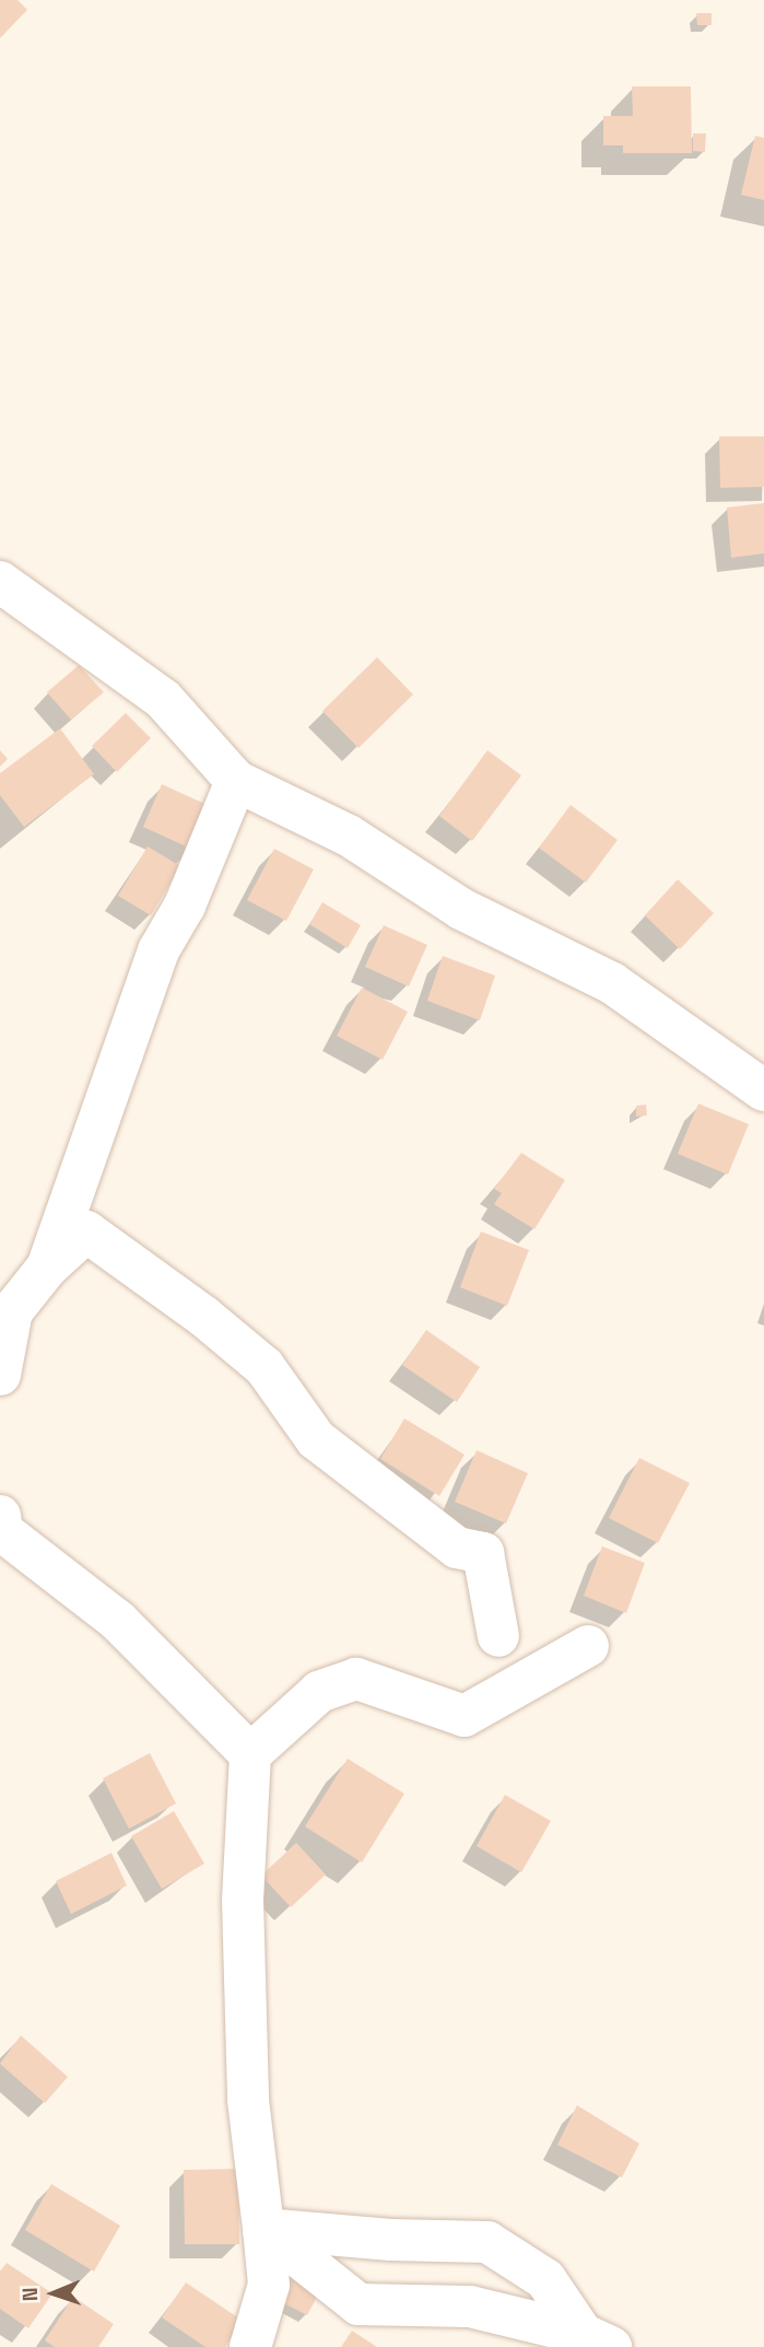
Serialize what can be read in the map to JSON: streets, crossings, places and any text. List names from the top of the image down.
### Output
{
  "north": "left"
}
